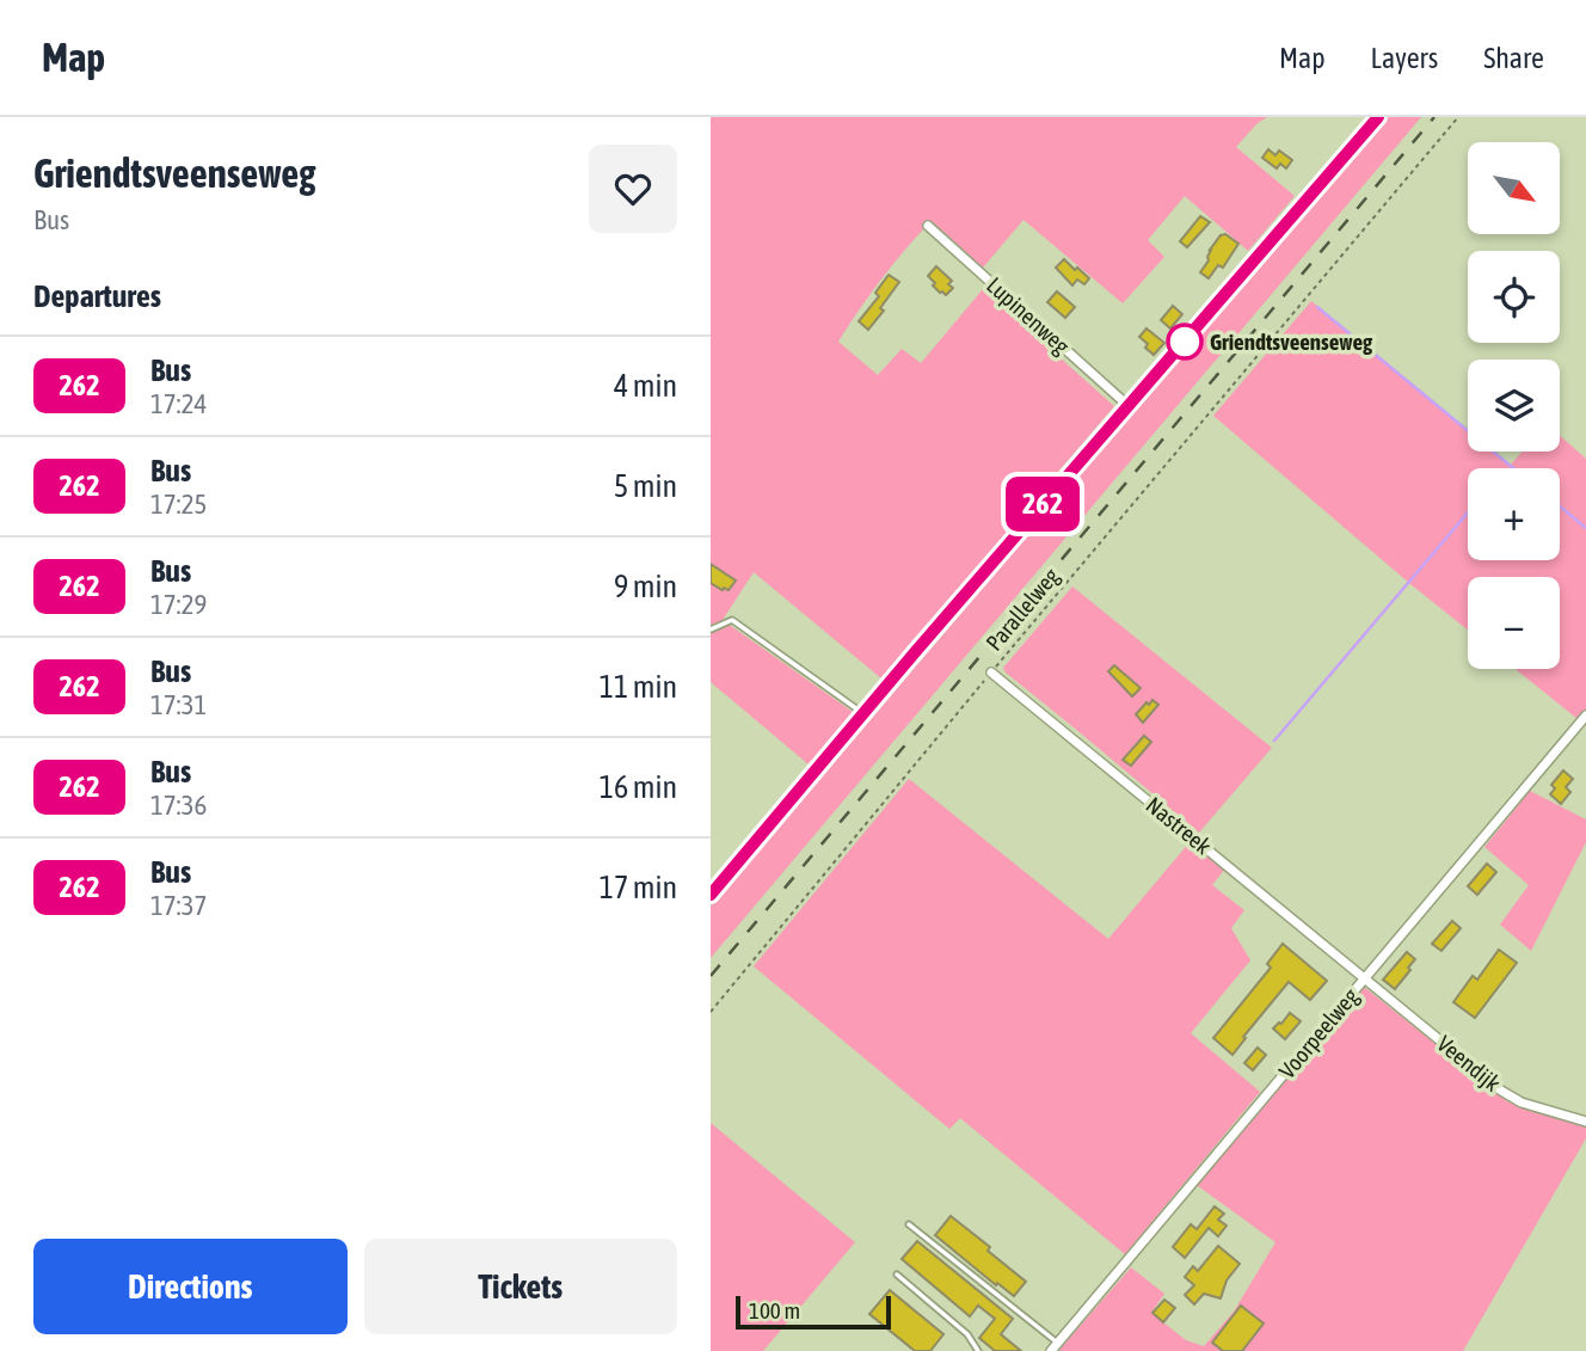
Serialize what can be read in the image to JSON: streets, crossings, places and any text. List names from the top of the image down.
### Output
{
  "streets": {
    "street": [
      "Lupinenweg",
      "Nastreek",
      "Voorpeelweg",
      "Veendijk"
    ],
    "path": ["Parallelweg"]
  },
  "crossings": [
    ["Parallelweg", "Nastreek"],
    ["Nastreek", "Voorpeelweg"],
    ["Nastreek", "Veendijk"],
    ["Voorpeelweg", "Veendijk"]
  ],
  "places": ["Griendtsveenseweg"],
  "lines": ["bus line 262"],
  "scale_bar": "100 m",
  "north": "bottom right",
  "page": {
    "header": "Map",
    "nav": ["Map", "Layers", "Share"],
    "heading": [
      ["Griendtsveenseweg", "Bus"],
      "Departures"
    ],
    "on_map": "262",
    "map_buttons": ["+", "−"],
    "list": [
      {
        "mark": "262",
        "name": "Bus",
        "note": "17:24",
        "value": "4 min"
      },
      {
        "mark": "262",
        "name": "Bus",
        "note": "17:25",
        "value": "5 min"
      },
      {
        "mark": "262",
        "name": "Bus",
        "note": "17:29",
        "value": "9 min"
      },
      {
        "mark": "262",
        "name": "Bus",
        "note": "17:31",
        "value": "11 min"
      },
      {
        "mark": "262",
        "name": "Bus",
        "note": "17:36",
        "value": "16 min"
      },
      {
        "mark": "262",
        "name": "Bus",
        "note": "17:37",
        "value": "17 min"
      }
    ],
    "buttons": ["Directions", "Tickets"],
    "scale": "100 m"
  }
}
